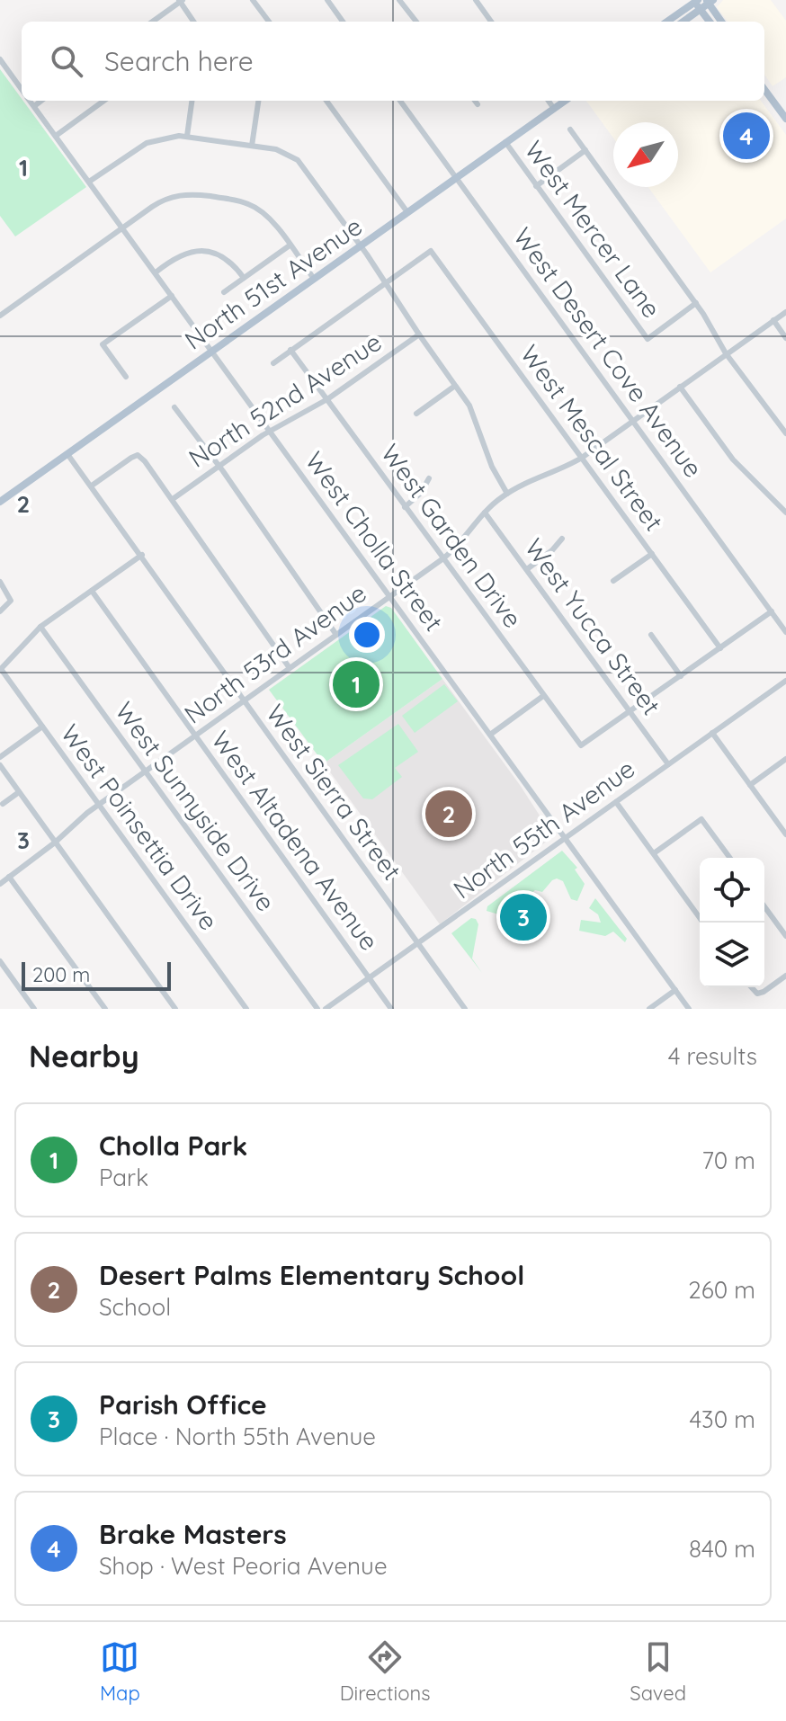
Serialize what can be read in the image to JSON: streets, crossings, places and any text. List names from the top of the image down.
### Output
{
  "streets": {
    "main road": ["North 51st Avenue"],
    "street": [
      "West Mercer Lane",
      "West Desert Cove Avenue",
      "North 52nd Avenue",
      "West Mescal Street",
      "West Garden Drive",
      "West Cholla Street",
      "West Yucca Street",
      "North 53rd Avenue",
      "West Sierra Street",
      "West Sunnyside Drive",
      "West Poinsettia Drive",
      "North 55th Avenue",
      "West Altadena Avenue"
    ]
  },
  "crossings": [
    ["West Mercer Lane", "North 51st Avenue"],
    ["North 51st Avenue", "West Desert Cove Avenue"],
    ["North 51st Avenue", "West Cholla Street"],
    ["North 51st Avenue", "West Sierra Street"],
    ["West Desert Cove Avenue", "North 53rd Avenue"],
    ["North 52nd Avenue", "West Garden Drive"],
    ["North 52nd Avenue", "West Cholla Street"],
    ["West Mescal Street", "North 53rd Avenue"],
    ["West Garden Drive", "West Yucca Street"],
    ["West Garden Drive", "North 53rd Avenue"],
    ["West Cholla Street", "North 53rd Avenue"],
    ["West Cholla Street", "North 55th Avenue"],
    ["West Yucca Street", "North 53rd Avenue"],
    ["West Yucca Street", "North 55th Avenue"],
    ["North 53rd Avenue", "West Sierra Street"],
    ["North 53rd Avenue", "West Sunnyside Drive"],
    ["North 53rd Avenue", "West Poinsettia Drive"],
    ["North 53rd Avenue", "West Altadena Avenue"],
    ["West Sierra Street", "North 55th Avenue"],
    ["North 55th Avenue", "West Altadena Avenue"]
  ],
  "scale_bar": "200 m",
  "north": "bottom left",
  "page": {
    "search": "Search here",
    "pins": [
      "4",
      "1",
      "2",
      "3"
    ],
    "scale": "200 m",
    "heading": ["Nearby", "4 results"],
    "list": [
      {
        "mark": "1",
        "name": "Cholla Park",
        "note": "Park",
        "value": "70 m"
      },
      {
        "mark": "2",
        "name": "Desert Palms Elementary School",
        "note": "School",
        "value": "260 m"
      },
      {
        "mark": "3",
        "name": "Parish Office",
        "note": "Place · North 55th Avenue",
        "value": "430 m"
      },
      {
        "mark": "4",
        "name": "Brake Masters",
        "note": "Shop · West Peoria Avenue",
        "value": "840 m"
      }
    ],
    "nav": ["Map", "Directions", "Saved"]
  },
  "grid": {
    "rows": ["1", "2", "3"]
  }
}
